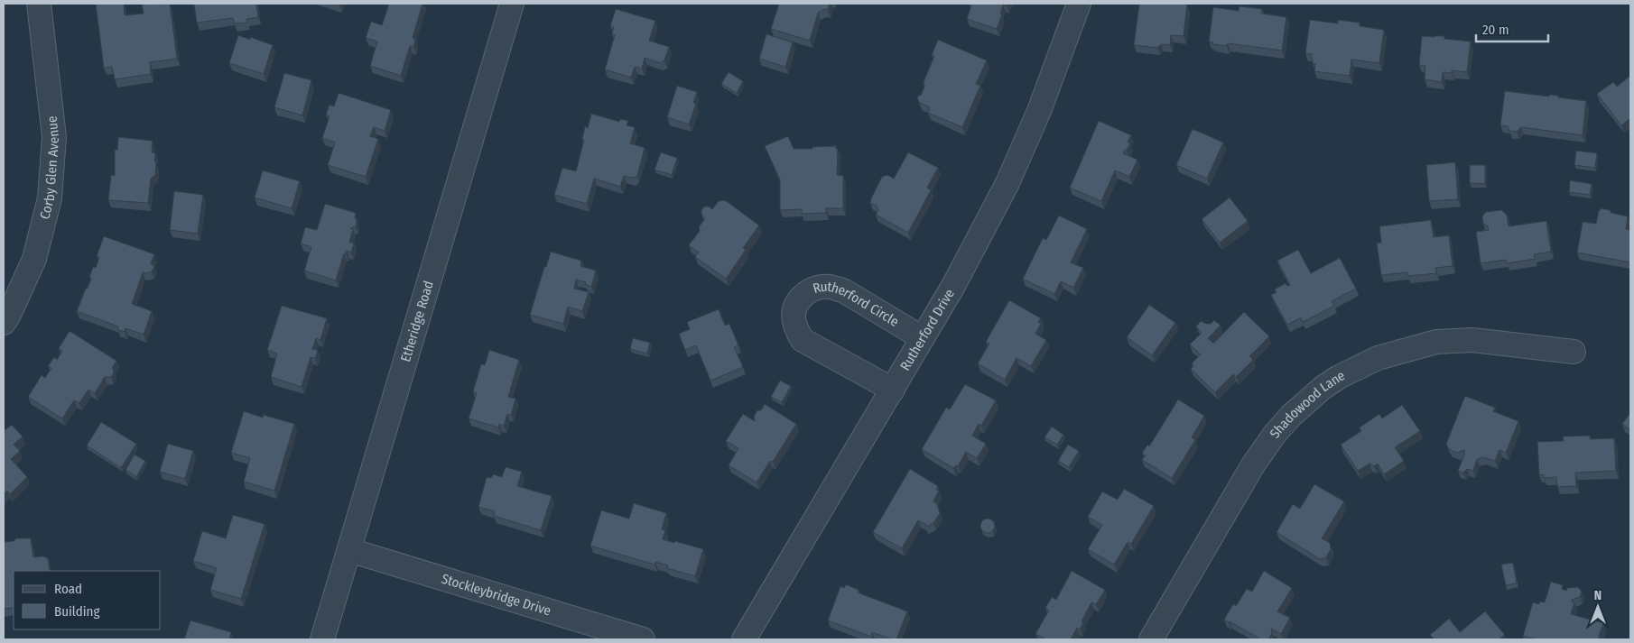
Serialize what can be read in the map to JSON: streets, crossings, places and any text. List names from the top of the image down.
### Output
{
  "streets": {
    "street": [
      "Corby Glen Avenue",
      "Rutherford Circle",
      "Etheridge Road",
      "Rutherford Drive",
      "Shadowood Lane",
      "Stockleybridge Drive"
    ]
  },
  "crossings": [
    ["Rutherford Circle", "Rutherford Drive"],
    ["Etheridge Road", "Stockleybridge Drive"]
  ],
  "legend": ["Road", "Building"],
  "scale_bar": "20 m",
  "north": "top"
}
